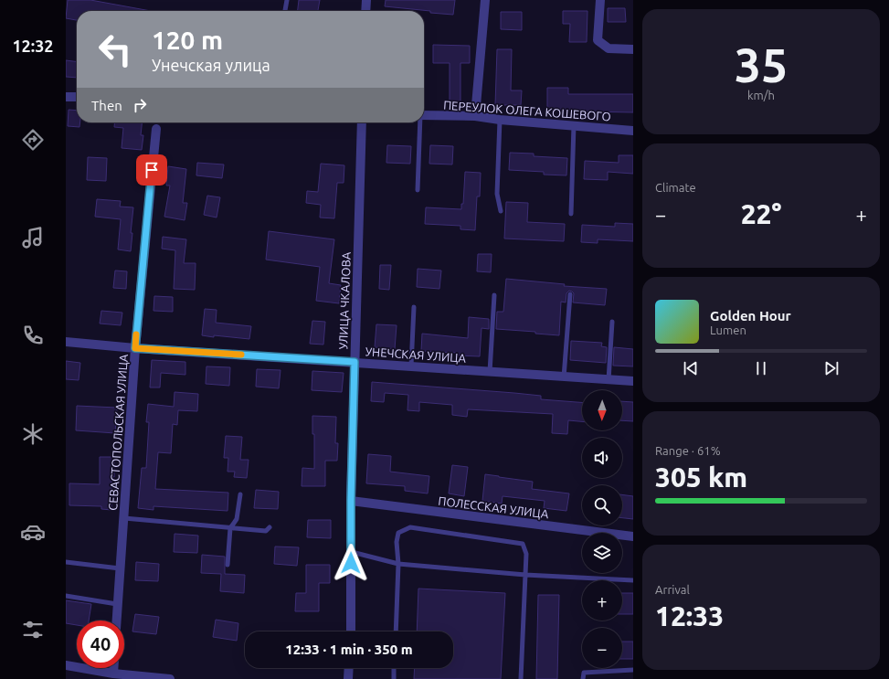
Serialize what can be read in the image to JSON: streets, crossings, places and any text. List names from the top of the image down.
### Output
{
  "streets": {
    "street": [
      "ПЕРЕУЛОК ОЛЕГА КОШЕВОГО",
      "УЛИЦА ЧКАЛОВА",
      "УНЕЧСКАЯ УЛИЦА",
      "СЕВАСТОПОЛЬСКАЯ УЛИЦА",
      "ПОЛЕССКАЯ УЛИЦА"
    ]
  },
  "crossings": [
    ["УЛИЦА ЧКАЛОВА", "УНЕЧСКАЯ УЛИЦА"],
    ["УЛИЦА ЧКАЛОВА", "ПОЛЕССКАЯ УЛИЦА"],
    ["УНЕЧСКАЯ УЛИЦА", "СЕВАСТОПОЛЬСКАЯ УЛИЦА"]
  ],
  "north": "bottom",
  "page": {
    "tabs": "12:32",
    "tile": [
      ["35", "km/h"],
      "Climate",
      ["Range · 61%", "305 km"],
      ["Arrival", "12:33"]
    ],
    "turn": ["120 m", "Унечская улица"],
    "then": "Then",
    "heat": ["−", "22°", "+"],
    "song": ["Golden Hour", "Lumen"],
    "map_buttons": ["+", "−"],
    "limit": "40",
    "trip": "12:33 · 1 min · 350 m"
  }
}
